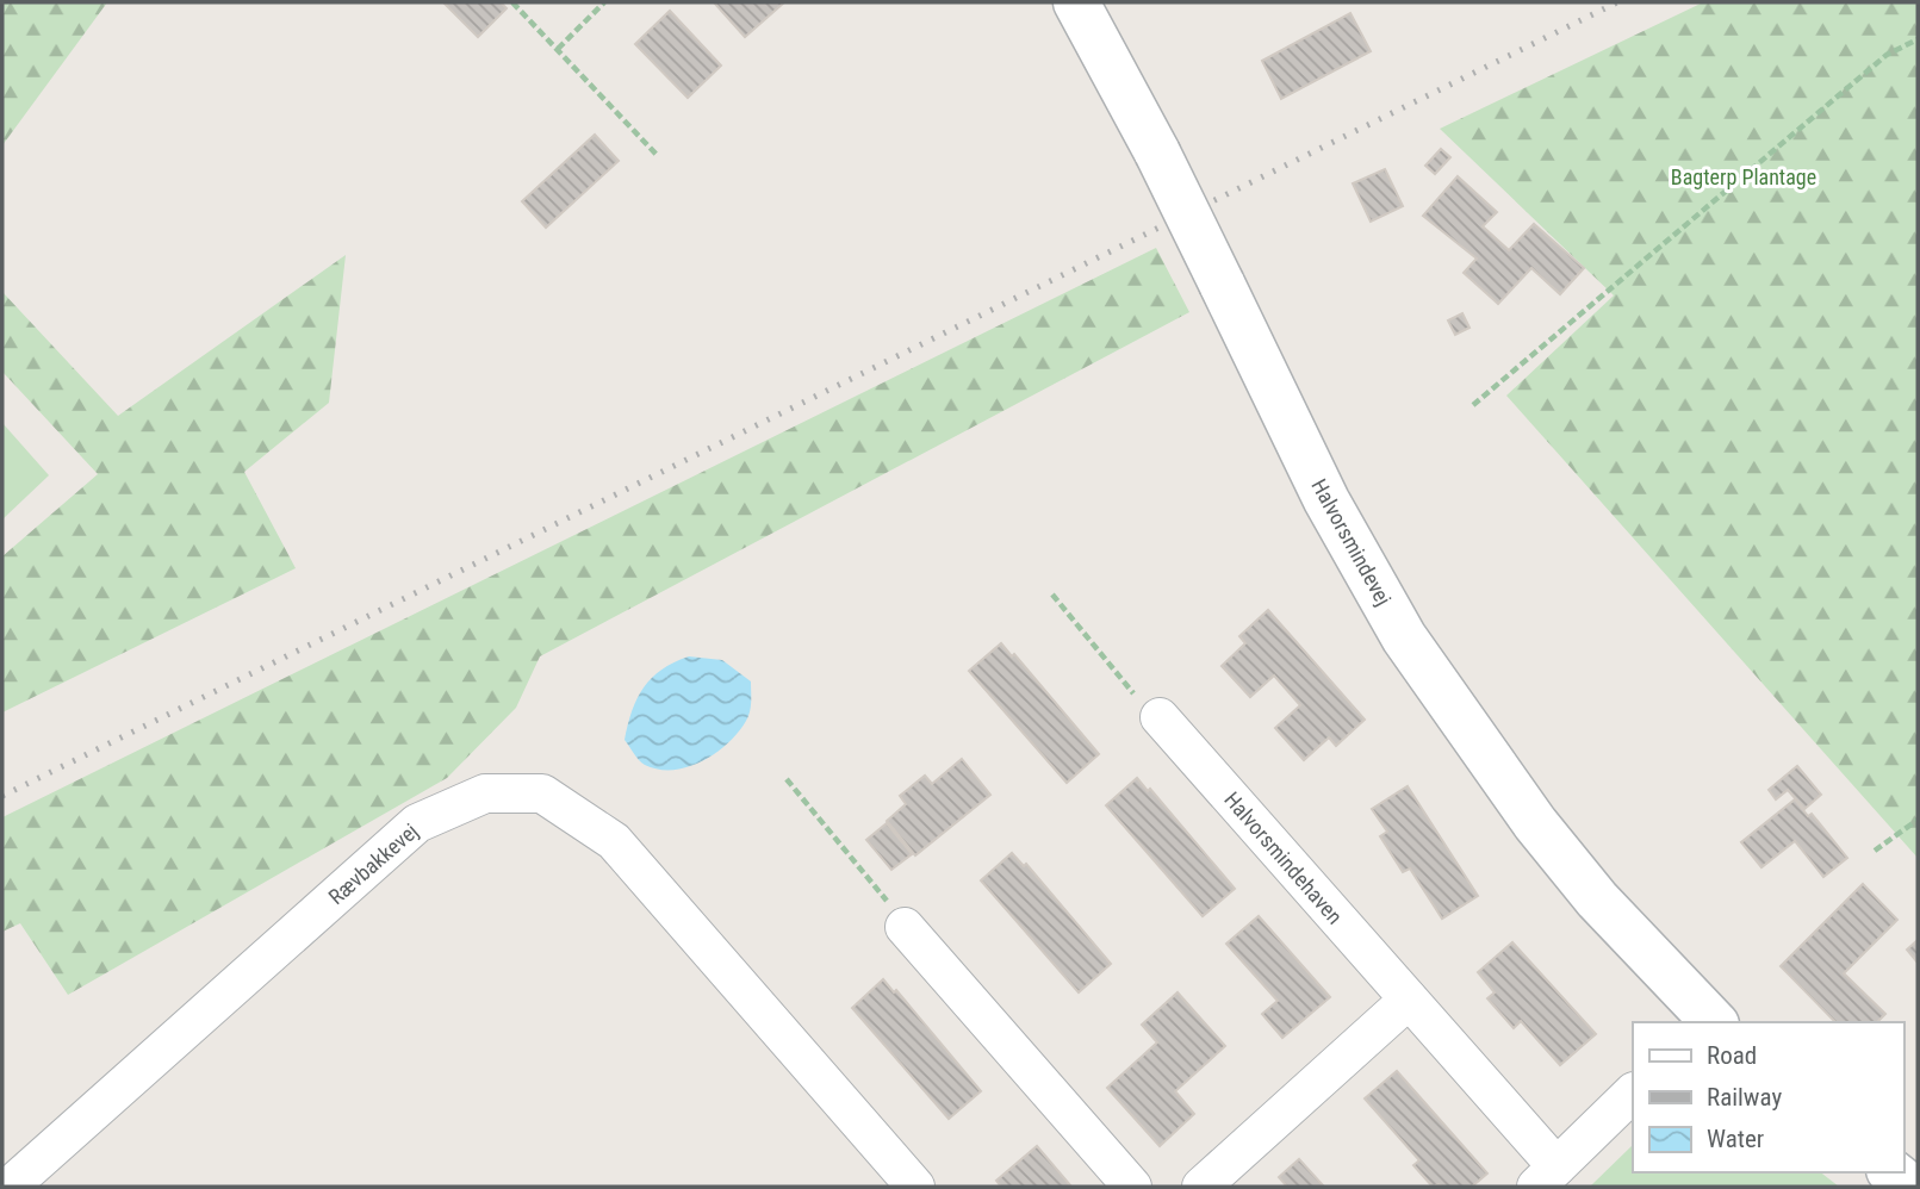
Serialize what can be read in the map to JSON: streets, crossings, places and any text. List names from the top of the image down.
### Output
{
  "streets": {
    "street": ["Halvorsmindevej", "Halvorsmindehaven", "Rævbakkevej"]
  },
  "parks": ["Bagterp Plantage"],
  "legend": ["Road", "Railway", "Water"]
}
